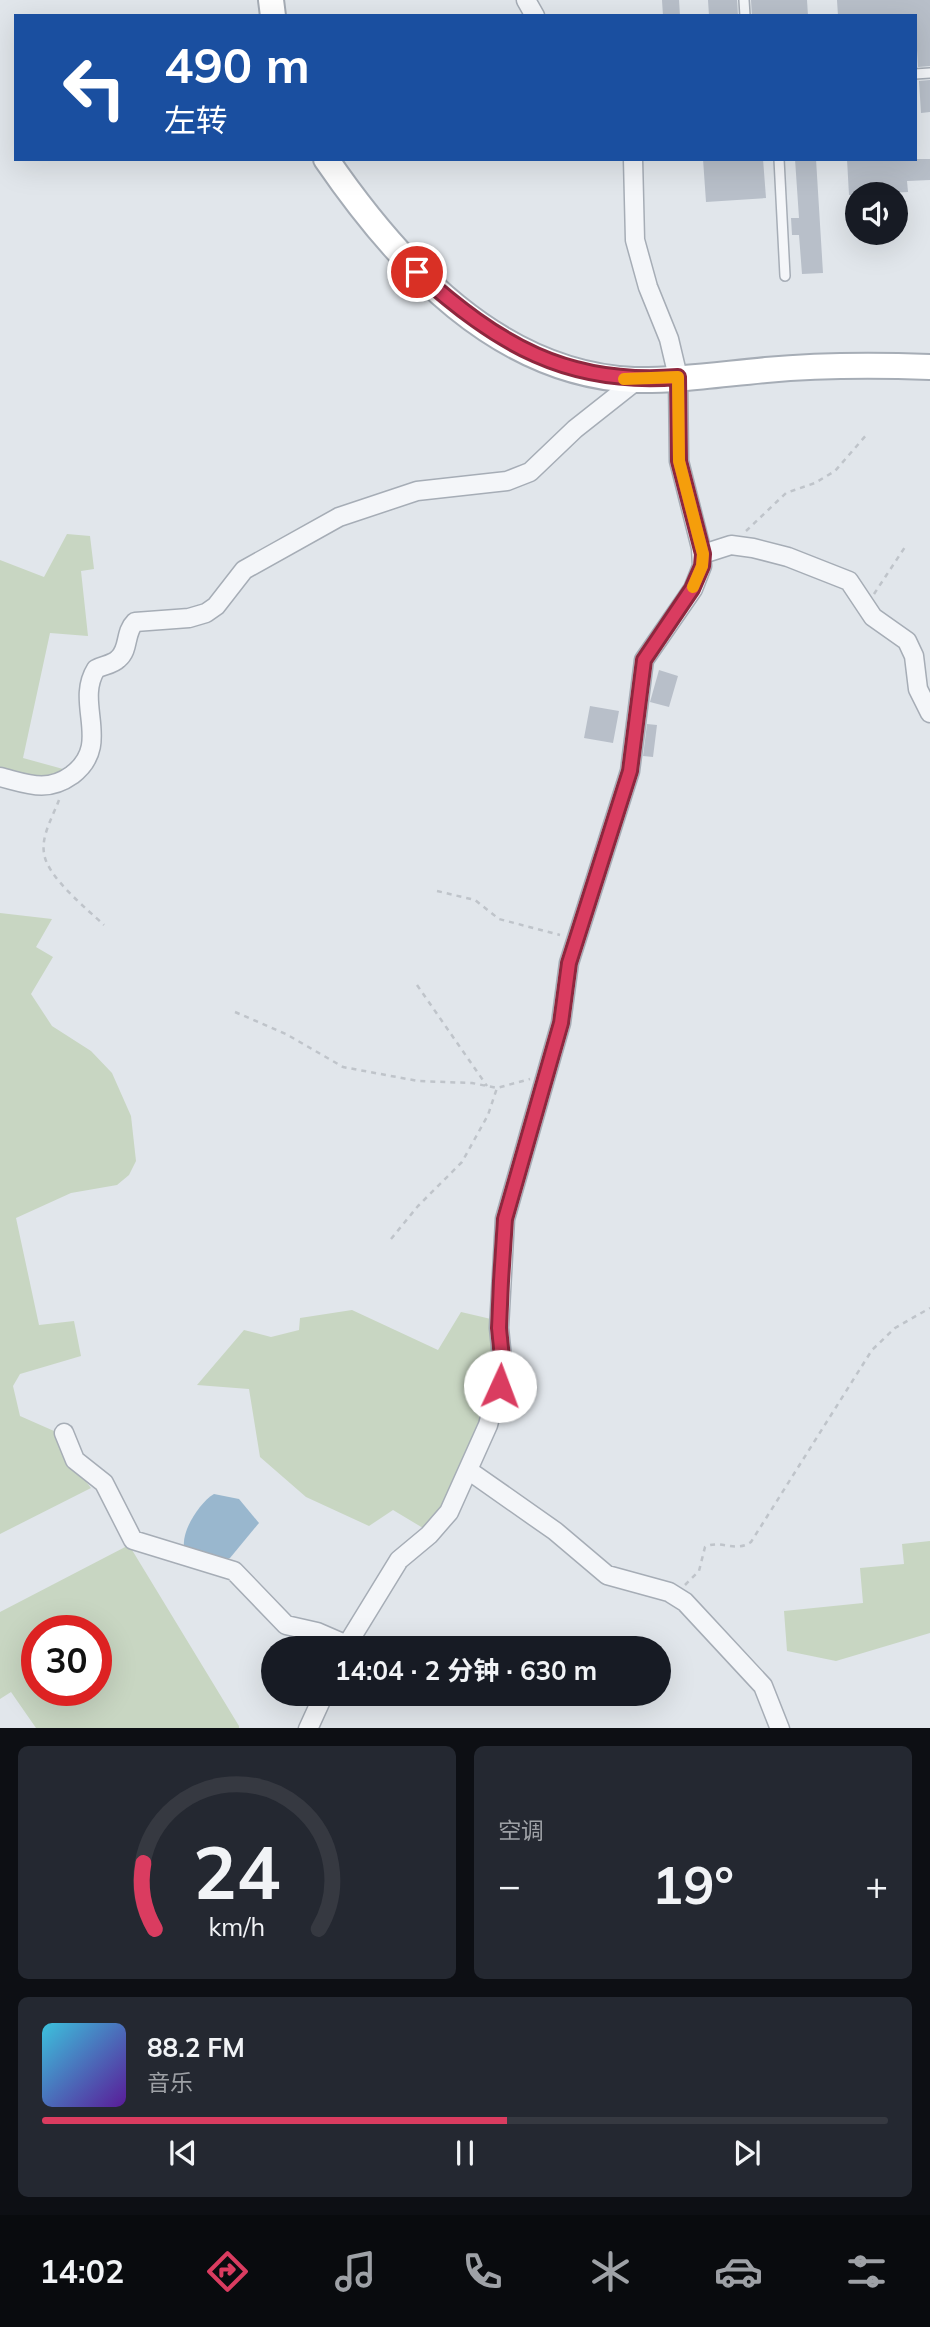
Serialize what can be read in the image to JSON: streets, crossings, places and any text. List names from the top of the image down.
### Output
{
  "page": {
    "turn": ["490 m", "左转"],
    "limit": "30",
    "trip": "14:04 · 2 分钟 · 630 m",
    "tile": "空调",
    "heat": ["−", "19°", "+"],
    "song": ["88.2 FM", "音乐"],
    "tabs": "14:02",
    "gauge": ["24", "km/h"]
  }
}
